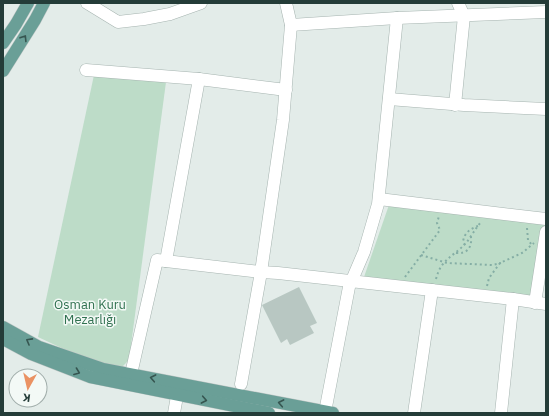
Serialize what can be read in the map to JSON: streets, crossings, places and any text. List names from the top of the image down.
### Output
{
  "parks": ["Osman Kuru Mezarlığı"],
  "north": "bottom"
}
